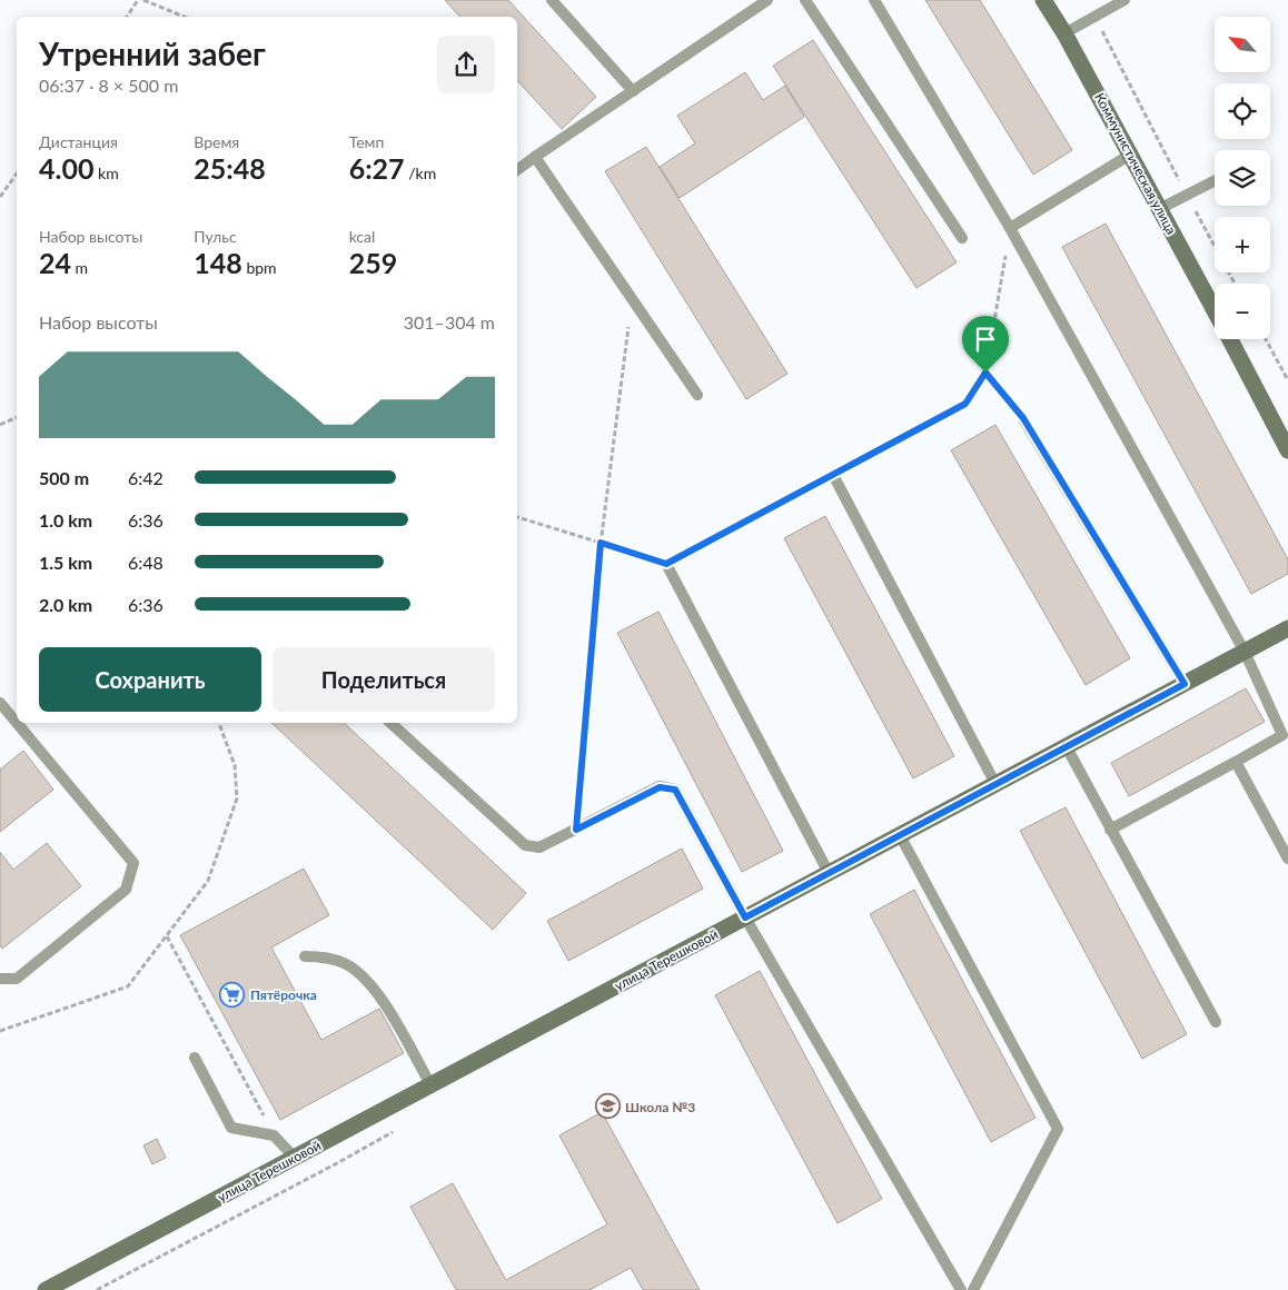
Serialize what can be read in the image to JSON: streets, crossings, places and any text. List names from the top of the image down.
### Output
{
  "streets": {
    "street": ["Коммунистическая улица", "улица Терешковой"]
  },
  "places": {
    "supermarket": ["Пятёрочка"],
    "school or university": ["Школа №3"]
  },
  "north": "top left",
  "page": {
    "map_buttons": ["+", "−"],
    "heading": ["Утренний забег", "06:37 · 8 × 500 m"],
    "stats": [
      ["Дистанция", "4.00 km"],
      ["Время", "25:48"],
      ["Темп", "6:27 /km"],
      ["Набор высоты", "24 m"],
      ["Пульс", "148 bpm"],
      ["kcal", "259"]
    ],
    "chart": ["Набор высоты", "301–304 m"],
    "list": [
      {
        "name": "500 m",
        "note": "6:42"
      },
      {
        "name": "1.0 km",
        "note": "6:36"
      },
      {
        "name": "1.5 km",
        "note": "6:48"
      },
      {
        "name": "2.0 km",
        "note": "6:36"
      }
    ],
    "buttons": ["Сохранить", "Поделиться"]
  }
}
